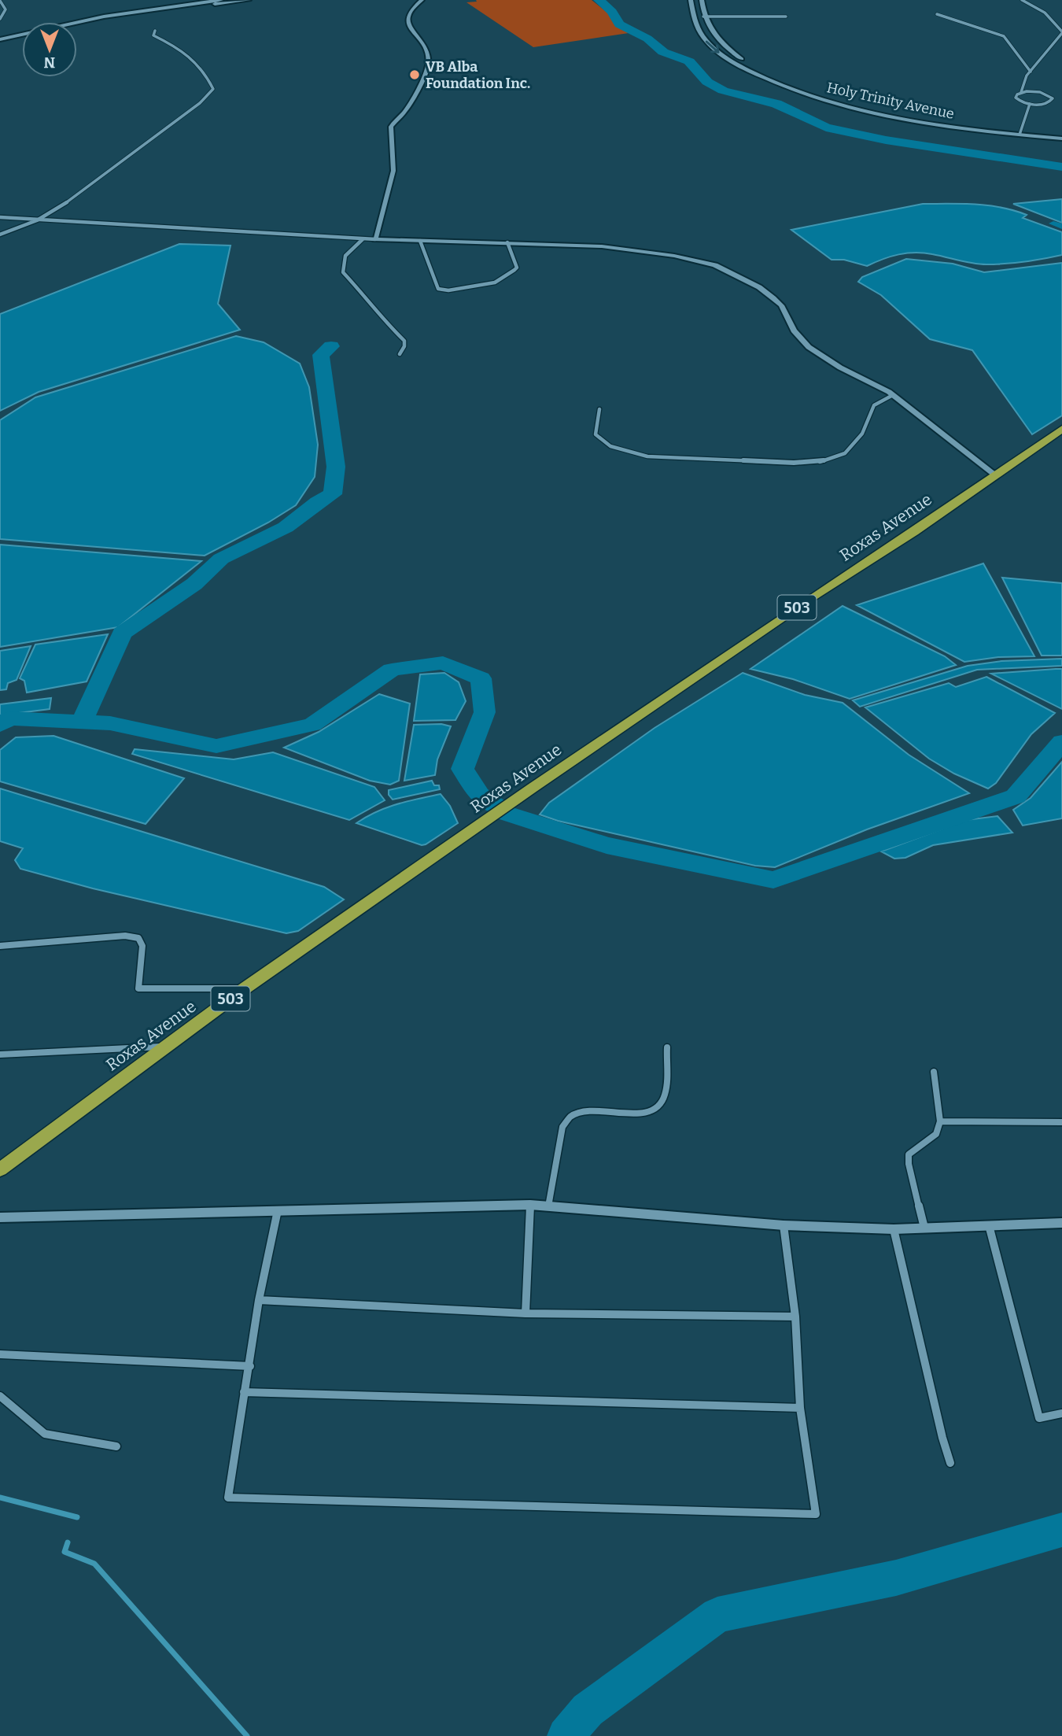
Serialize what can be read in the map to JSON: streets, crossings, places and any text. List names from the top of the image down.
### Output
{
  "streets": {
    "main road": ["Holy Trinity Avenue", "Roxas Avenue", "503"]
  },
  "places": ["VB Alba Foundation Inc."],
  "north": "bottom"
}
